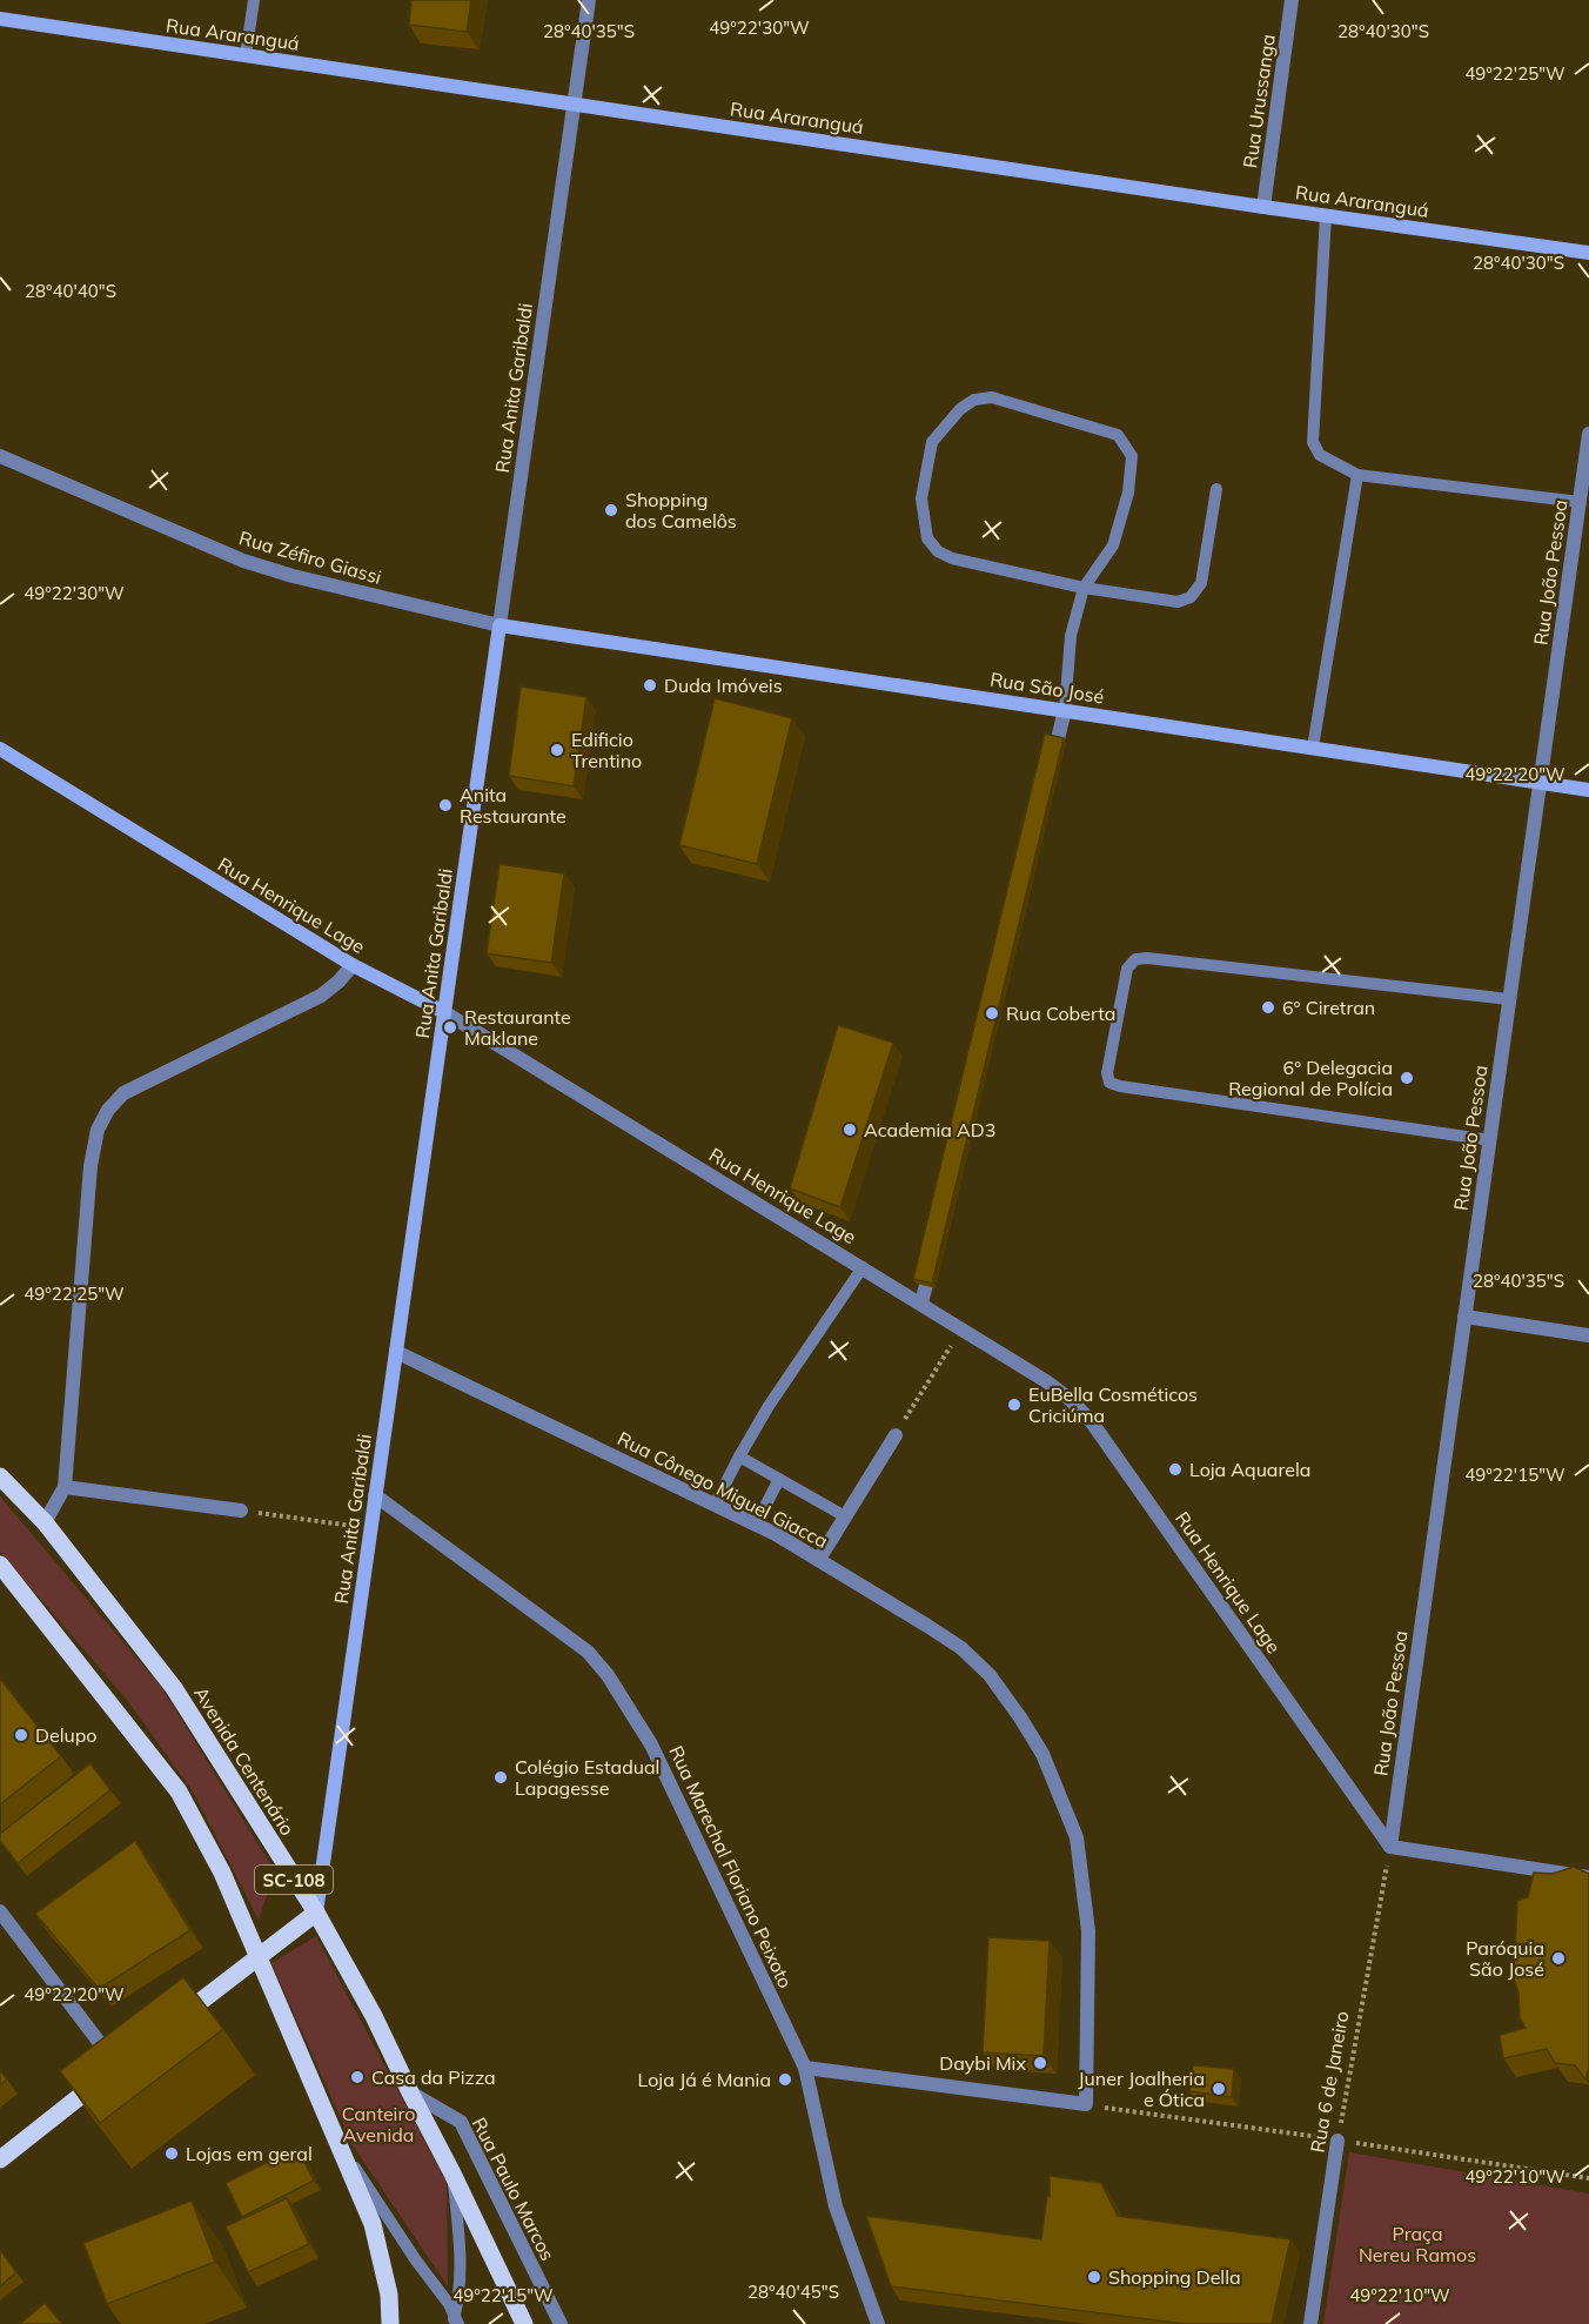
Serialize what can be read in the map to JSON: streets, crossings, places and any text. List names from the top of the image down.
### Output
{
  "streets": {
    "main road": [
      "Rua Araranguá",
      "Rua Anita Garibaldi",
      "Rua São José",
      "Rua Henrique Lage",
      "Avenida Centenário",
      "SC-108"
    ],
    "street": [
      "Rua Urussanga",
      "Rua Zéfiro Giassi",
      "Rua João Pessoa",
      "Rua Cônego Miguel Giacca",
      "Rua Marechal Floriano Peixoto",
      "Rua 6 de Janeiro",
      "Rua Paulo Marcos"
    ]
  },
  "crossings": [
    ["Rua Araranguá", "Rua Urussanga"],
    ["Rua Araranguá", "Rua Anita Garibaldi"],
    ["Rua Anita Garibaldi", "Rua Zéfiro Giassi"],
    ["Rua Anita Garibaldi", "Rua São José"],
    ["Rua Anita Garibaldi", "Rua Henrique Lage"],
    ["Rua Anita Garibaldi", "Rua Cônego Miguel Giacca"],
    ["Rua Anita Garibaldi", "Avenida Centenário"],
    ["Rua Anita Garibaldi", "Rua Marechal Floriano Peixoto"],
    ["Rua Zéfiro Giassi", "Rua São José"],
    ["Rua João Pessoa", "Rua São José"],
    ["Rua João Pessoa", "Rua Henrique Lage"],
    ["Rua João Pessoa", "Rua 6 de Janeiro"],
    ["Rua Henrique Lage", "Rua 6 de Janeiro"],
    ["Rua Cônego Miguel Giacca", "Rua Marechal Floriano Peixoto"],
    ["Avenida Centenário", "Rua Paulo Marcos"]
  ],
  "parks": ["Canteiro Avenida", "Praça Nereu Ramos"],
  "places": [
    "Shopping dos Camelôs",
    "Duda Imóveis",
    "Edificio Trentino",
    "Anita Restaurante",
    "6° Ciretran",
    "Rua Coberta",
    "Restaurante Maklane",
    "6° Delegacia Regional de Polícia",
    "Academia AD3",
    "EuBella Cosméticos Criciúma",
    "Loja Aquarela",
    "Delupo",
    "Colégio Estadual Lapagesse",
    "Paróquia São José",
    "Daybi Mix",
    "Casa da Pizza",
    "Loja Já é Mania",
    "Juner Joalheria e Ótica",
    "Lojas em geral",
    "Shopping Della"
  ],
  "coordinates": [
    "49°22'30\"W",
    "28°40'35\"S",
    "28°40'30\"S",
    "49°22'25\"W",
    "28°40'40\"S",
    "49°22'20\"W",
    "49°22'15\"W",
    "49°22'10\"W",
    "28°40'45\"S"
  ]
}
